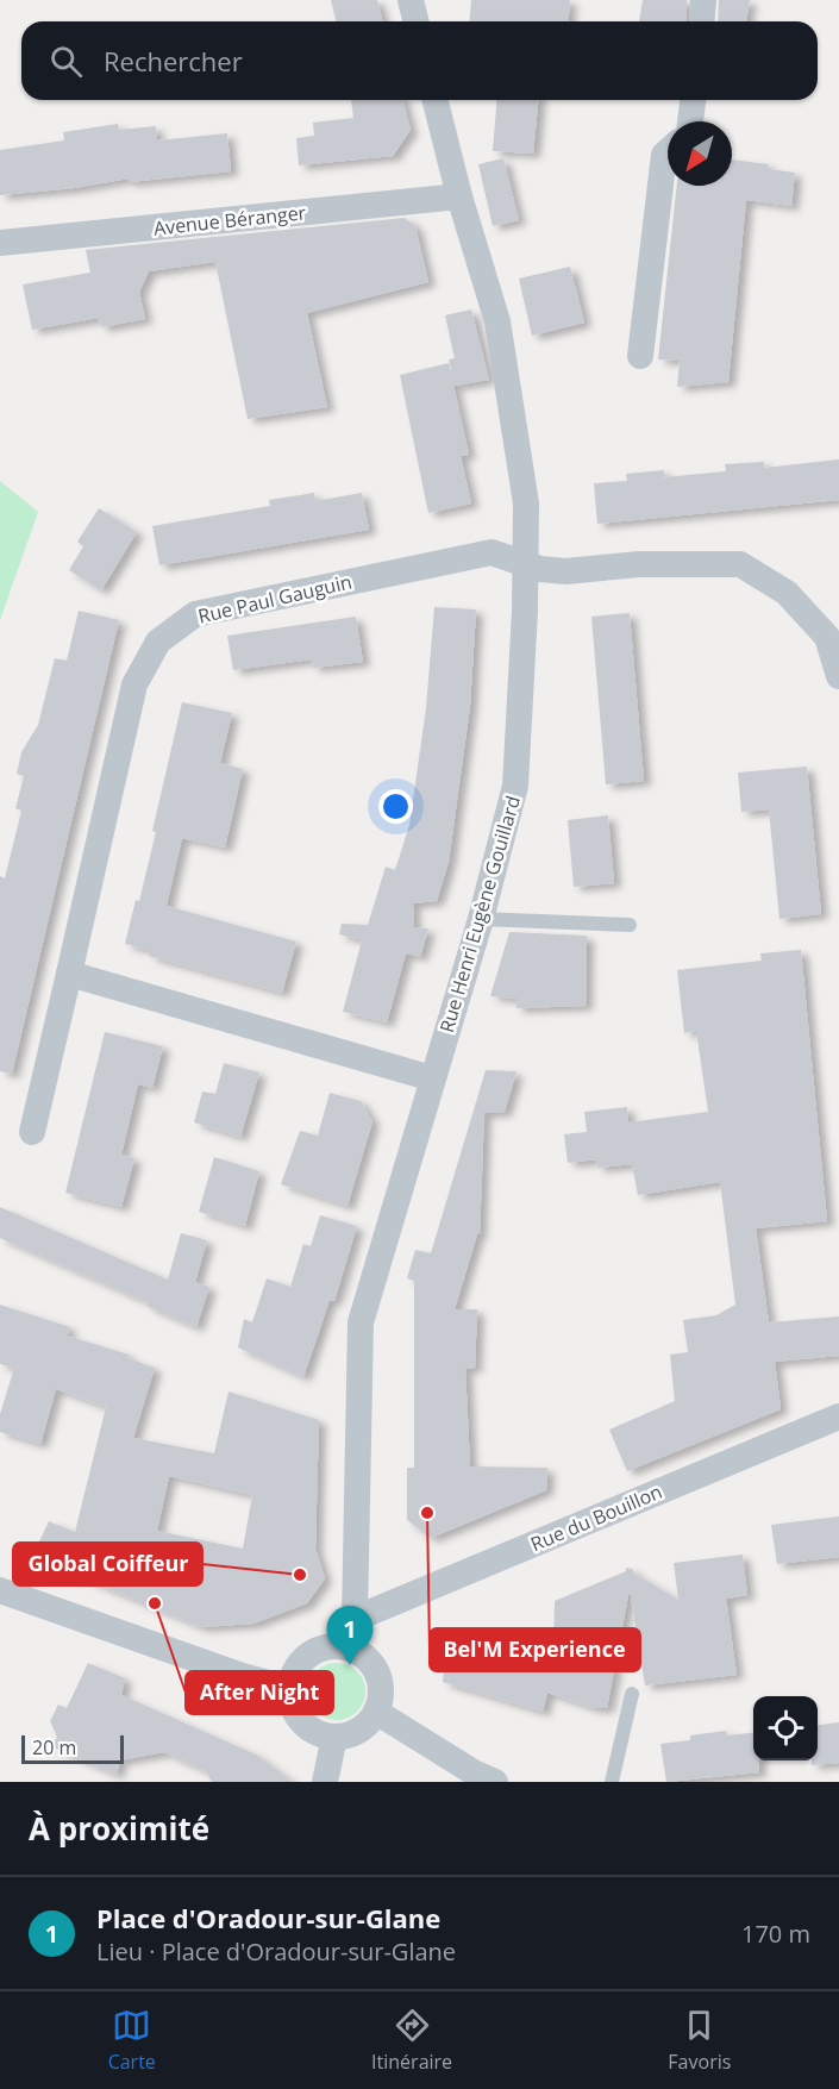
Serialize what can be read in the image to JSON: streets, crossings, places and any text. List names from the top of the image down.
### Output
{
  "streets": {
    "street": [
      "Avenue Béranger",
      "Rue Paul Gauguin",
      "Rue Henri Eugène Gouillard",
      "Rue du Bouillon"
    ]
  },
  "crossings": [
    ["Avenue Béranger", "Rue Henri Eugène Gouillard"],
    ["Rue Paul Gauguin", "Rue Henri Eugène Gouillard"],
    ["Rue Henri Eugène Gouillard", "Rue du Bouillon"]
  ],
  "places": ["Bel'M Experience", "Global Coiffeur", "After Night"],
  "scale_bar": "20 m",
  "north": "bottom left",
  "page": {
    "search": "Rechercher",
    "pins": "1",
    "scale": "20 m",
    "heading": "À proximité",
    "list": [
      {
        "mark": "1",
        "name": "Place d'Oradour-sur-Glane",
        "note": "Lieu · Place d'Oradour-sur-Glane",
        "value": "170 m"
      }
    ],
    "nav": ["Carte", "Itinéraire", "Favoris"]
  }
}
